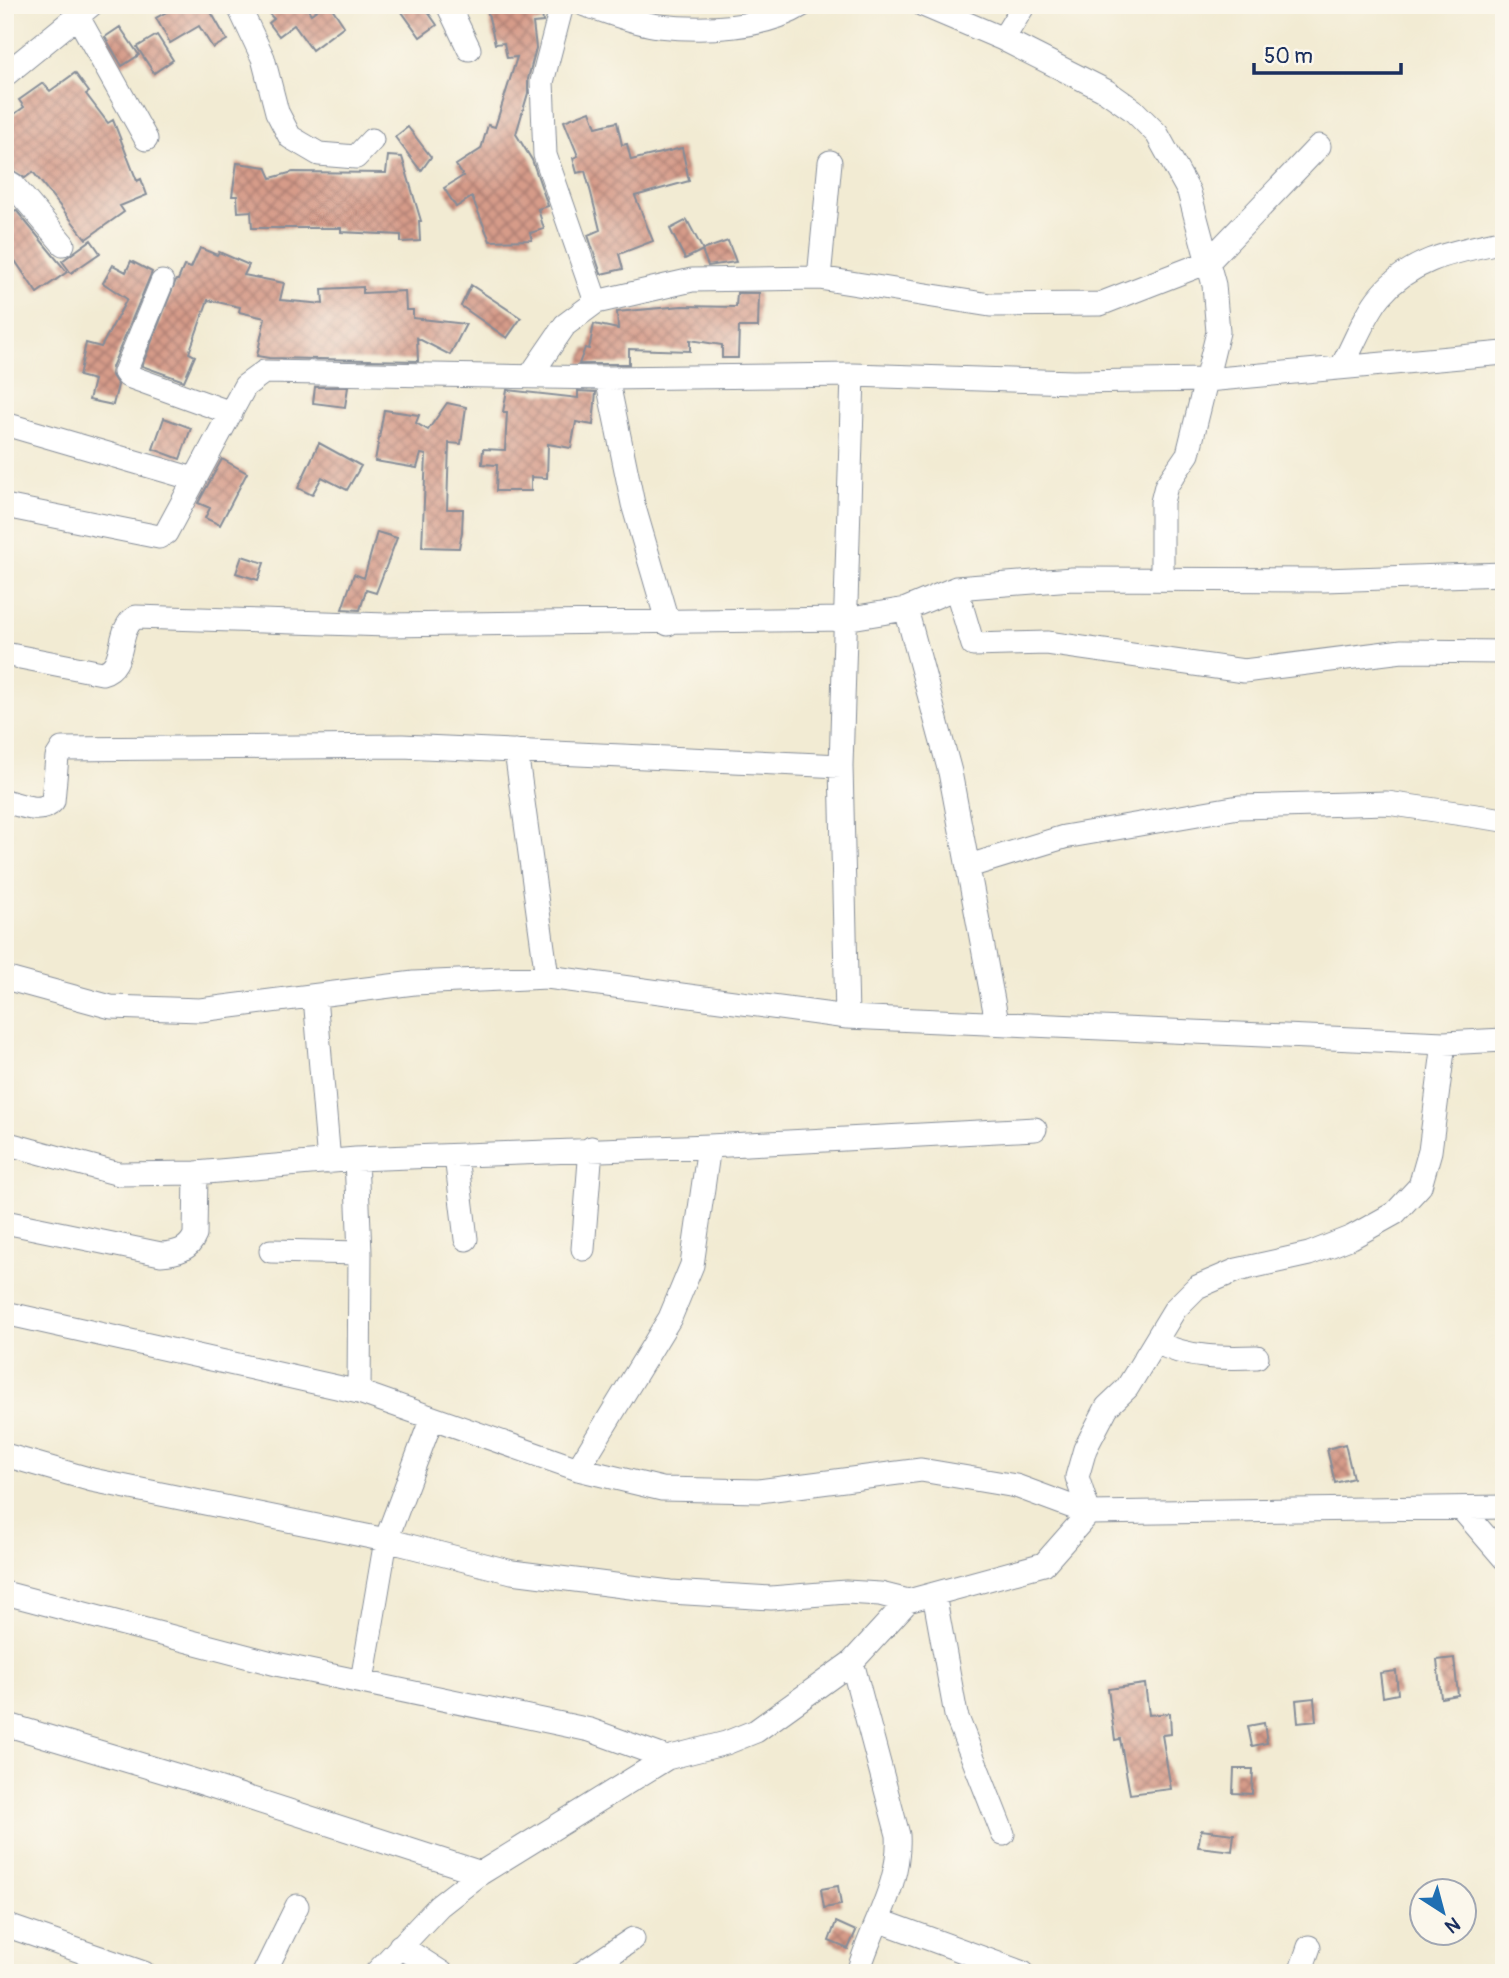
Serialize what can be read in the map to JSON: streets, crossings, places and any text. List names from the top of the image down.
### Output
{
  "scale_bar": "50 m",
  "north": "bottom right"
}
